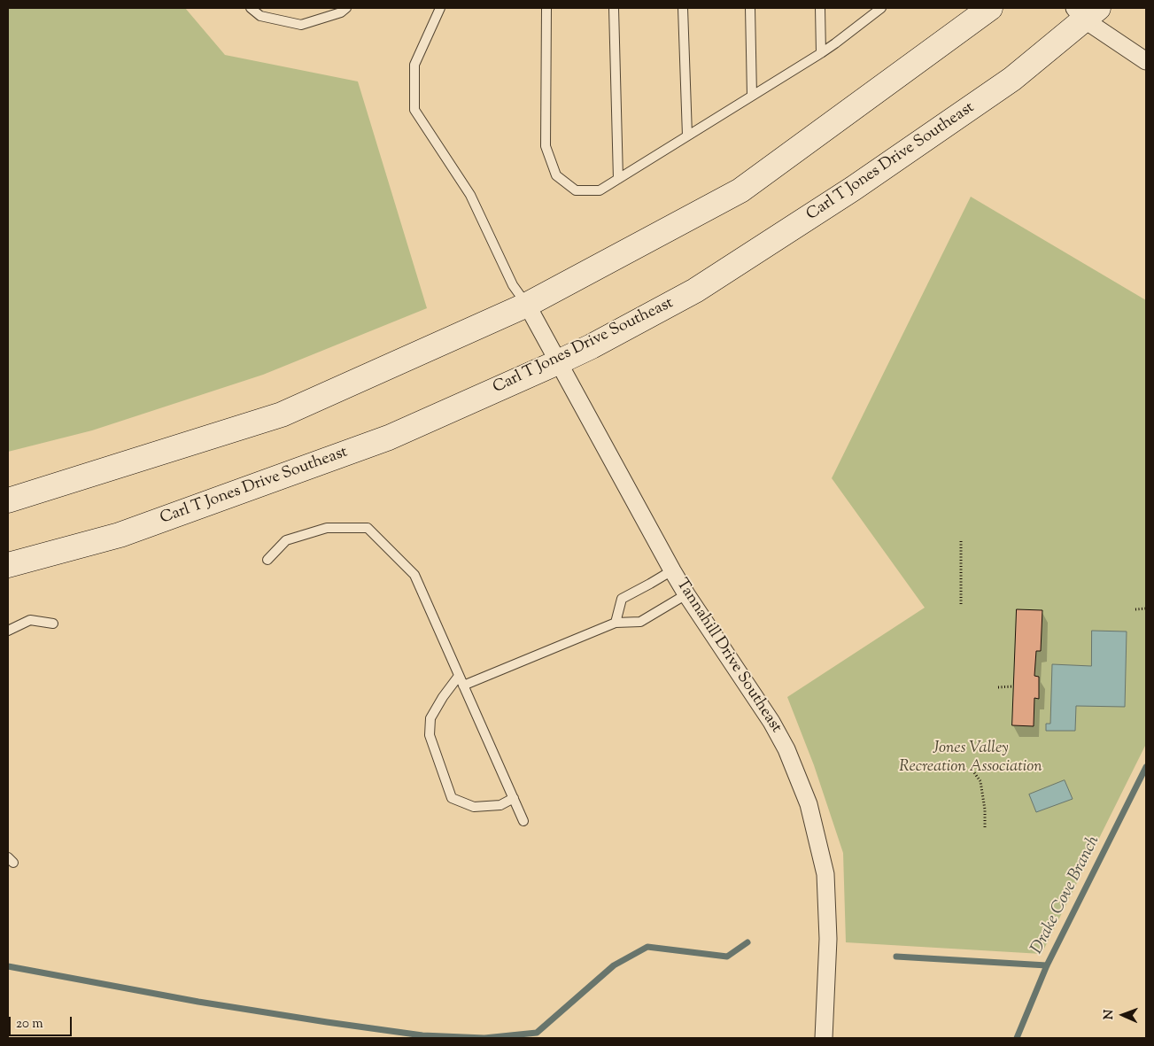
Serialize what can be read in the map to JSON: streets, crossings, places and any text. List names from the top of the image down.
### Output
{
  "streets": {
    "main road": ["Carl T Jones Drive Southeast"],
    "street": ["Tannahill Drive Southeast"]
  },
  "crossings": [
    ["Carl T Jones Drive Southeast", "Tannahill Drive Southeast"]
  ],
  "water": ["Drake Cove Branch"],
  "parks": ["Jones Valley Recreation Association"],
  "scale_bar": "20 m",
  "north": "left"
}
